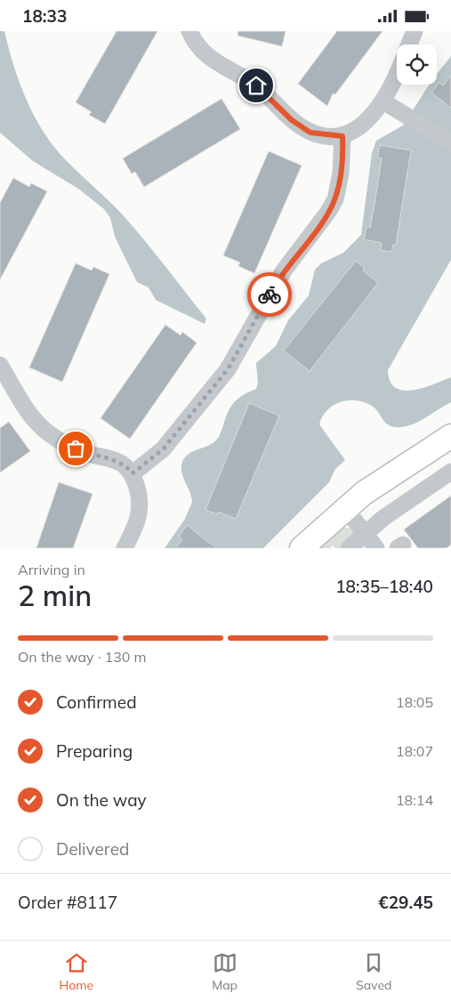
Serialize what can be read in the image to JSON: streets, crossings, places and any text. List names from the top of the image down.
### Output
{
  "page": {
    "status": "18:33",
    "heading": ["2 min", "Arriving in", "18:35–18:40"],
    "panel": ["Order #8117", "€29.45"],
    "bar": "On the way · 130 m",
    "list": [
      ["Confirmed", "18:05"],
      ["Preparing", "18:07"],
      ["On the way", "18:14"],
      "Delivered"
    ],
    "tabs": ["Home", "Map", "Saved"]
  }
}
